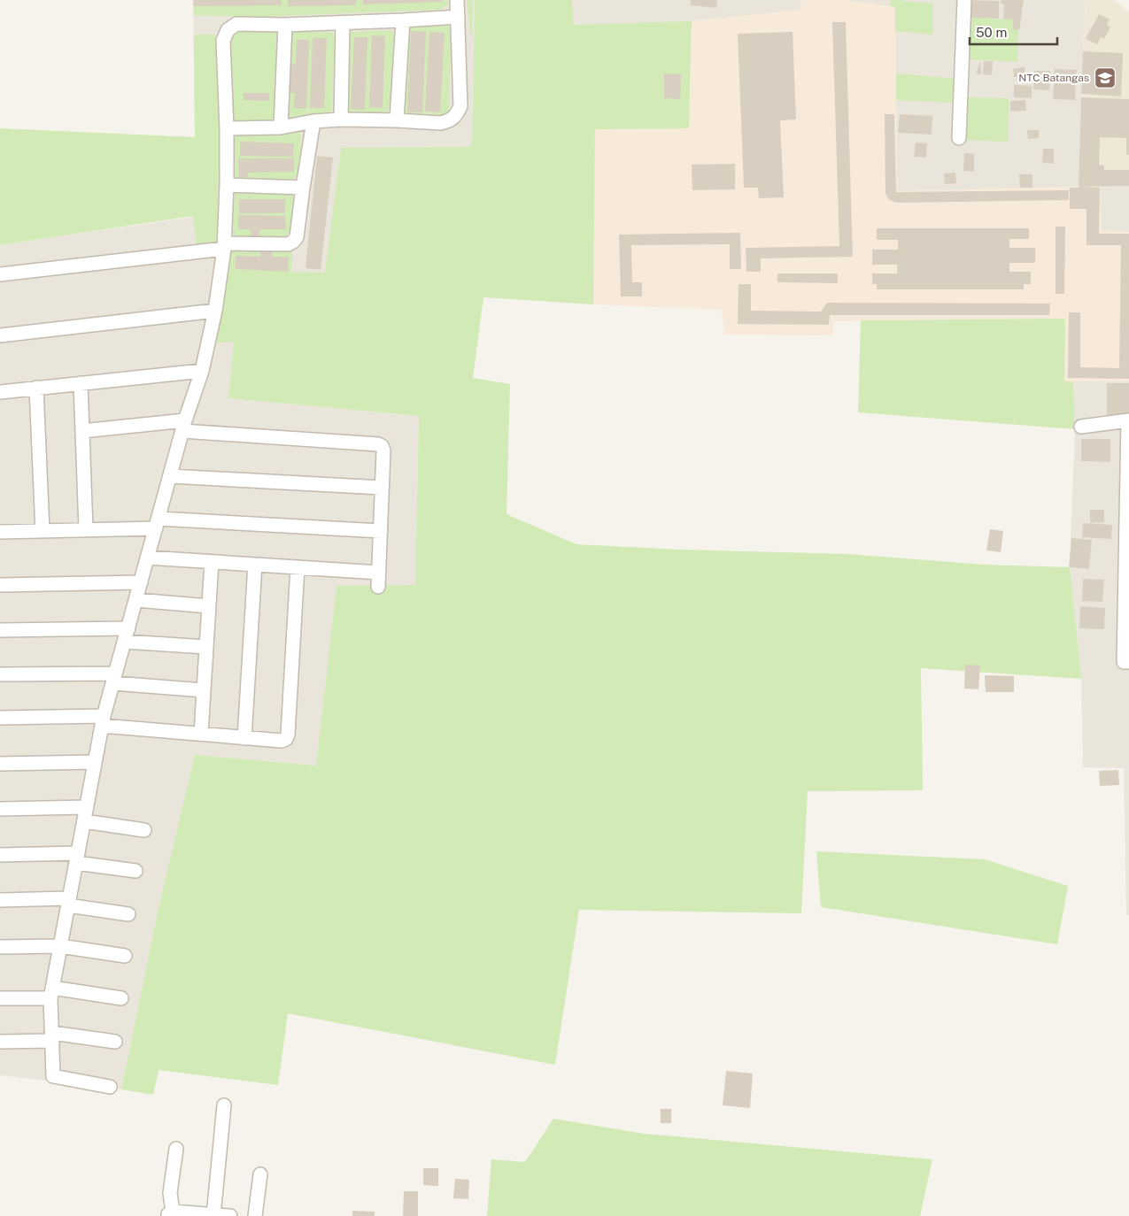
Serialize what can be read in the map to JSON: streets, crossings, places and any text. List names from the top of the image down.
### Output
{
  "places": {
    "school or university": ["NTC Batangas"]
  },
  "scale_bar": "50 m"
}
